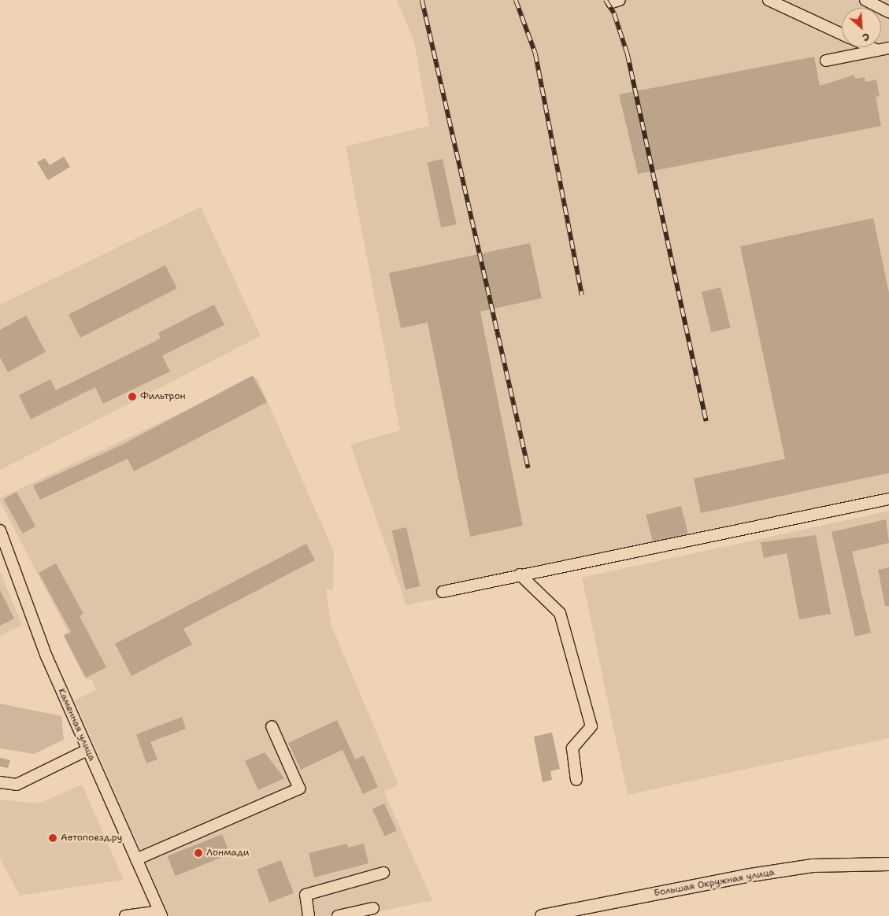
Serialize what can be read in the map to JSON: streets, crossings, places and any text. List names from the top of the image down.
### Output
{
  "streets": {
    "main road": ["Большая Окружная улица"],
    "street": ["Каменная улица"]
  },
  "places": ["Фильтрон", "Автопоезд.ру", "Лонмади"],
  "north": "bottom right"
}
